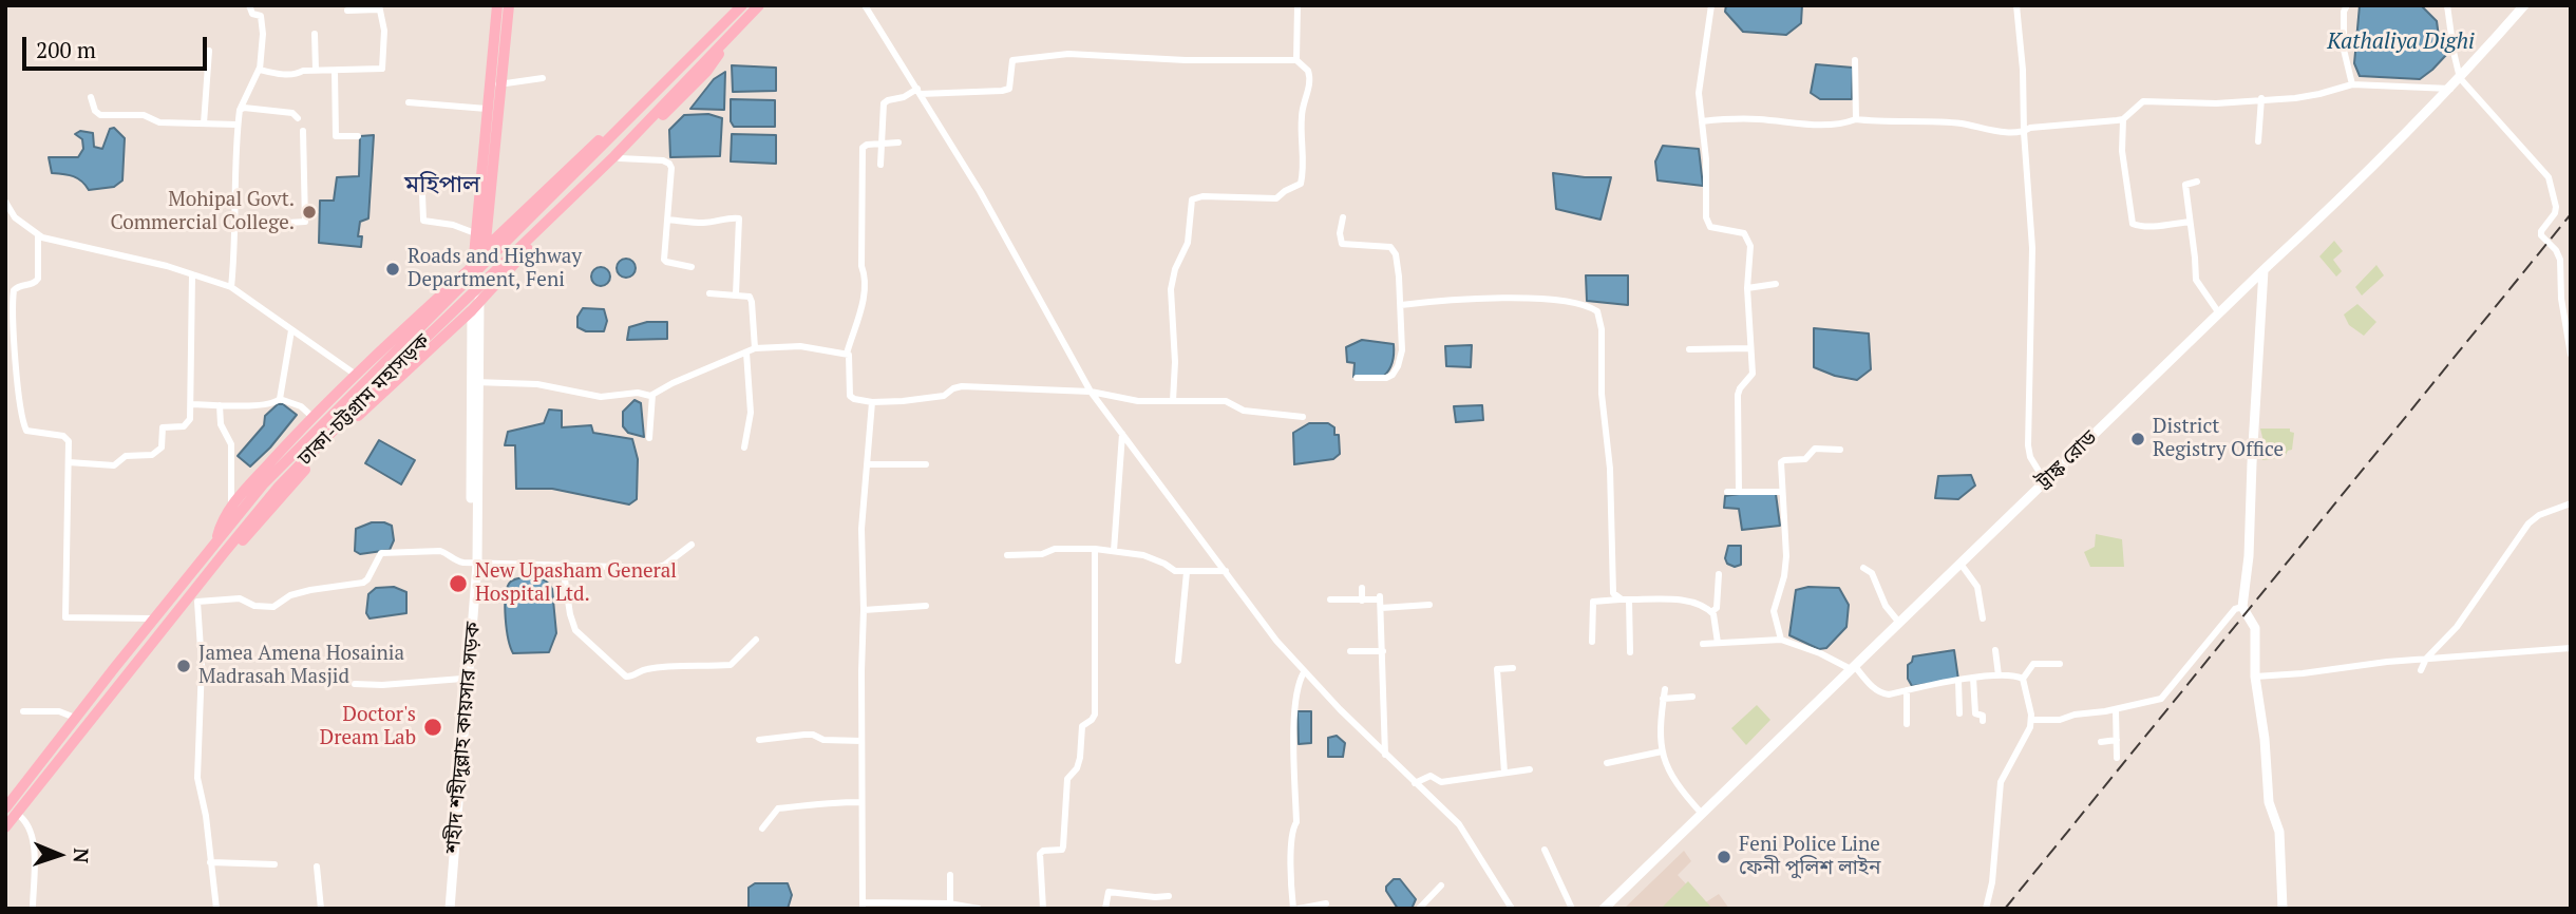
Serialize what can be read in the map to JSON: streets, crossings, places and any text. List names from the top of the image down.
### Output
{
  "streets": {
    "highway": ["ঢাকা-চট্টগ্রাম মহাসড়ক"],
    "main road": ["ট্রাঙ্ক রোড", "শহীদ শহীদুল্লাহ কায়সার সড়ক"]
  },
  "districts": ["মহিপাল"],
  "water": ["Kathaliya Dighi"],
  "places": [
    "Mohipal Govt. Commercial College.",
    "Roads and Highway Department, Feni",
    "District Registry Office",
    "New Upasham General Hospital Ltd.",
    "Jamea Amena Hosainia Madrasah Masjid",
    "Doctor's Dream Lab",
    "Feni Police Line ফেনী পুলিশ লাইন"
  ],
  "scale_bar": "200 m",
  "north": "right"
}
